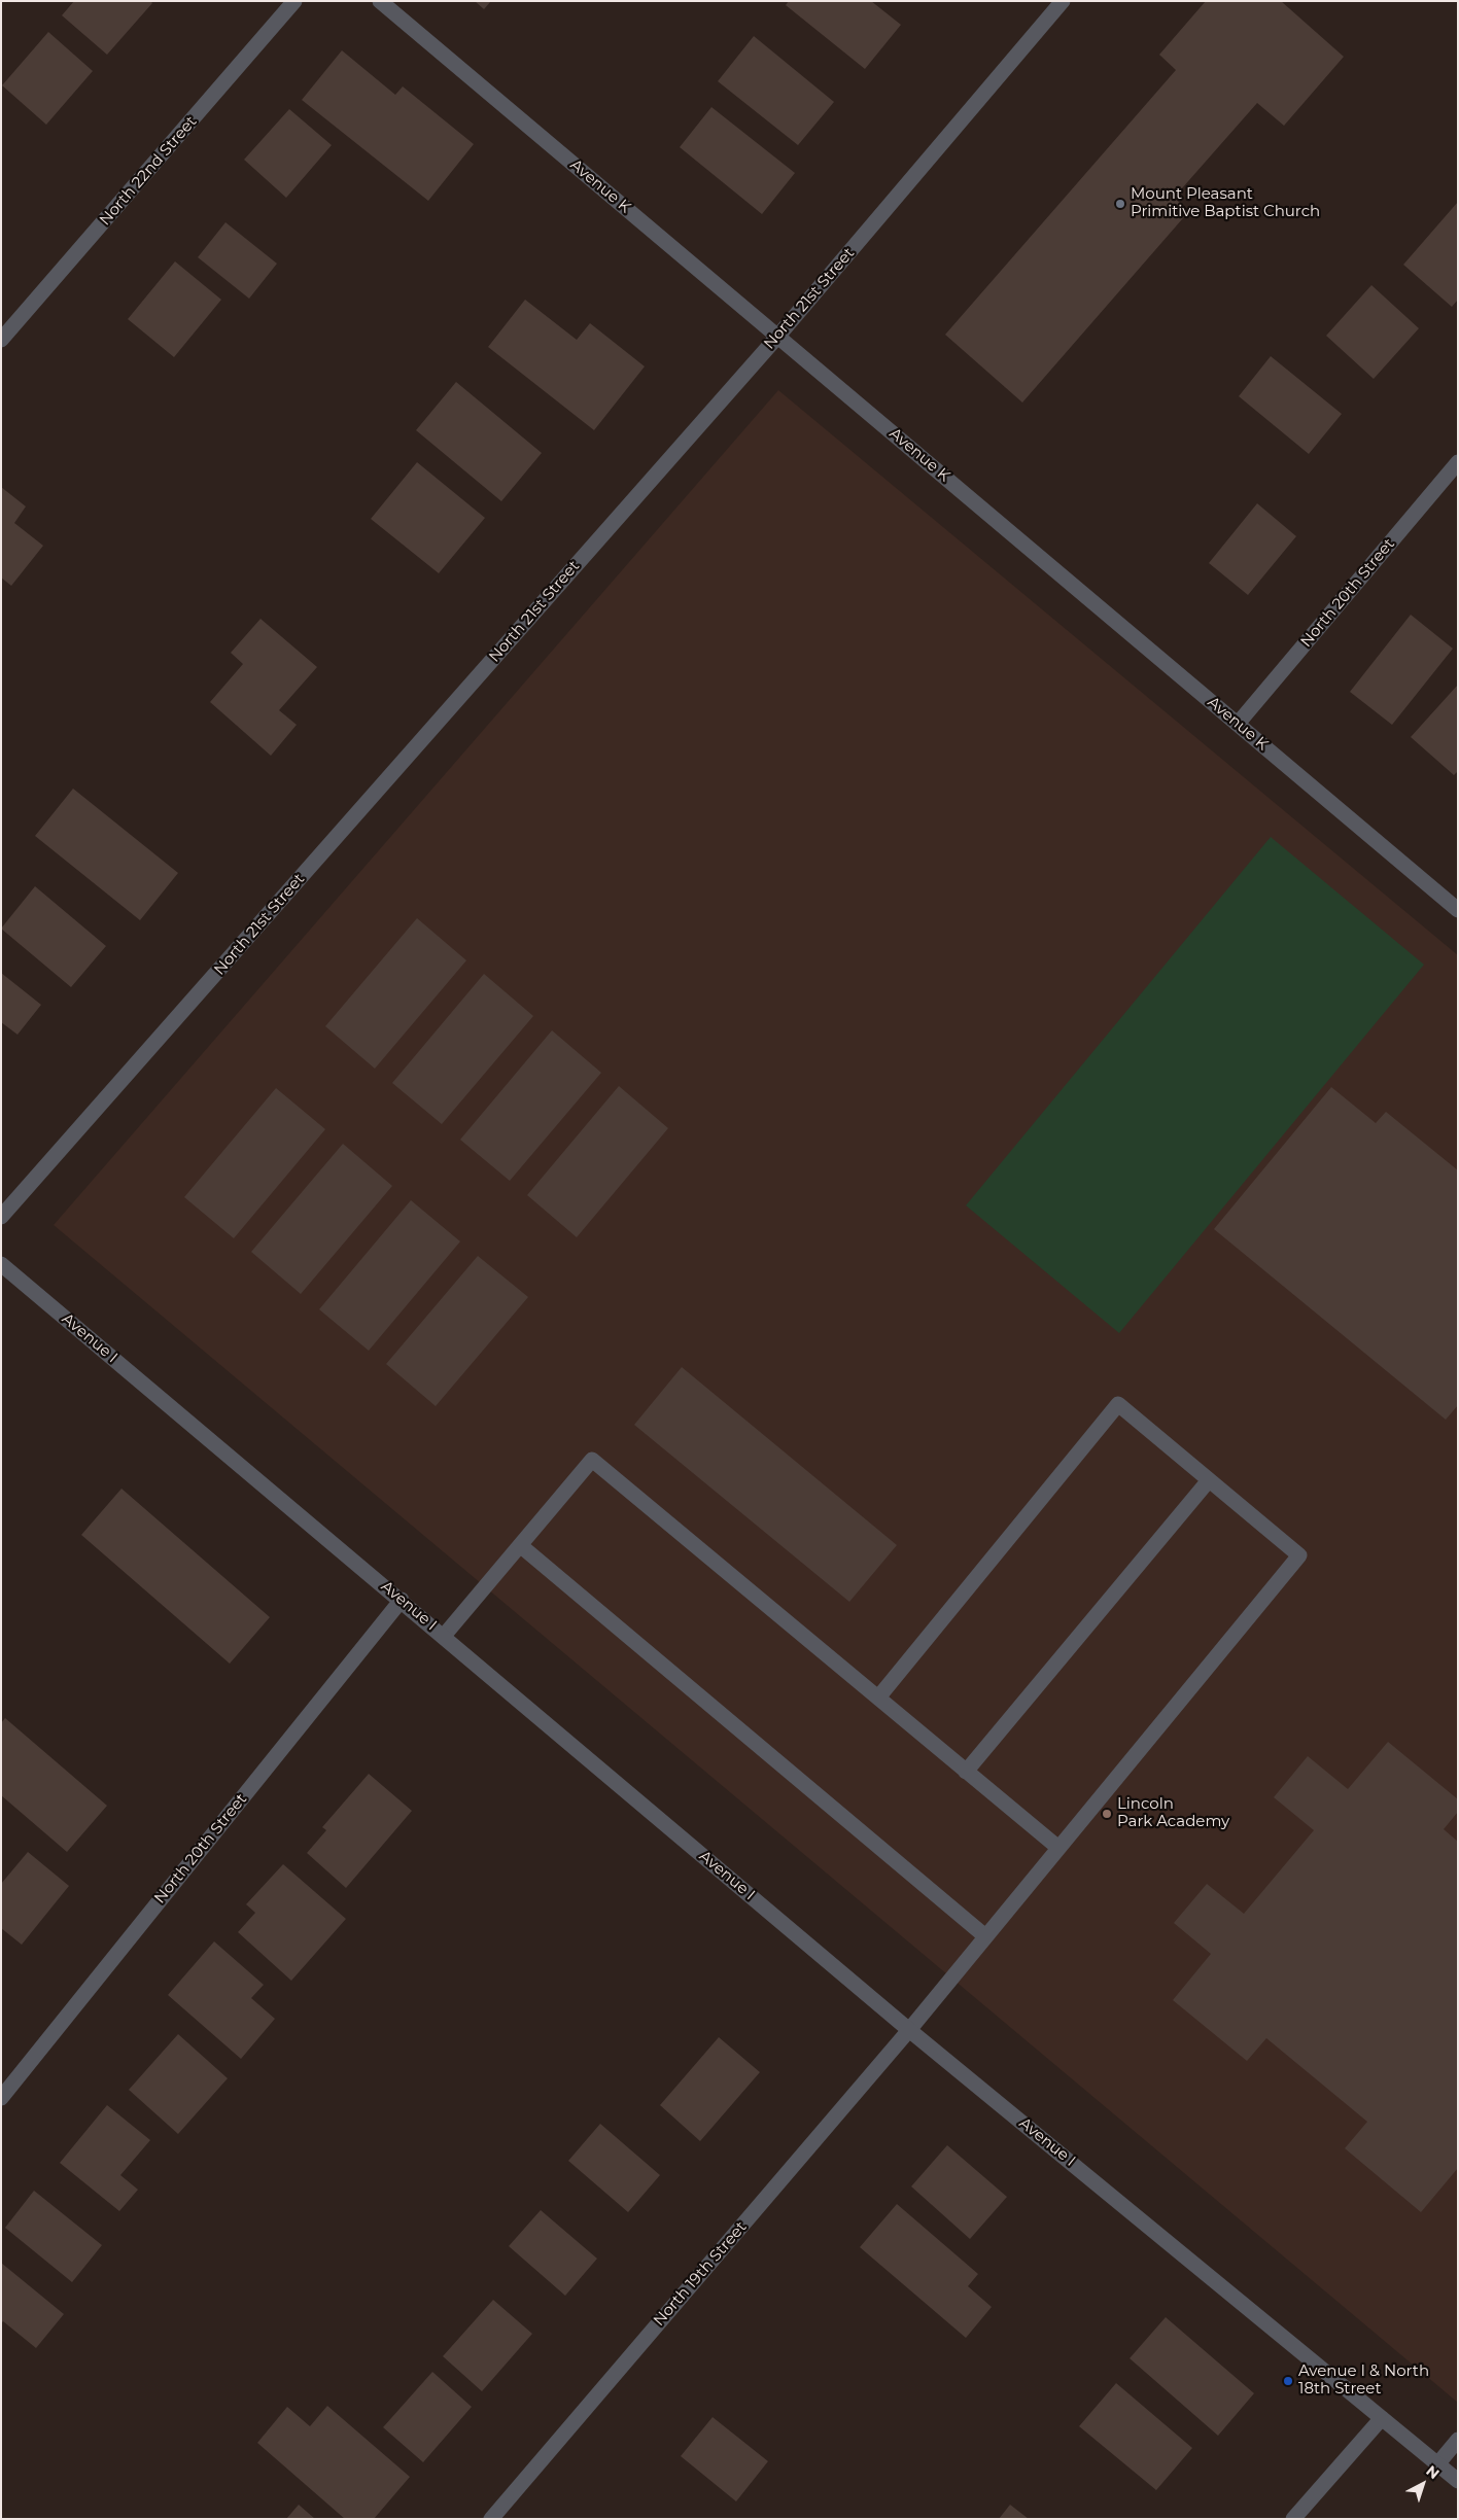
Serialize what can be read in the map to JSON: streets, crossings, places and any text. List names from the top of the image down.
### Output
{
  "streets": {
    "street": [
      "North 22nd Street",
      "Avenue K",
      "North 21st Street",
      "North 20th Street",
      "Avenue I",
      "North 19th Street"
    ]
  },
  "crossings": [
    ["Avenue K", "North 21st Street"],
    ["Avenue K", "North 20th Street"],
    ["North 20th Street", "Avenue I"],
    ["Avenue I", "North 19th Street"]
  ],
  "places": ["Mount Pleasant Primitive Baptist Church", "Lincoln Park Academy", "Avenue I & North 18th Street"],
  "north": "top right"
}
